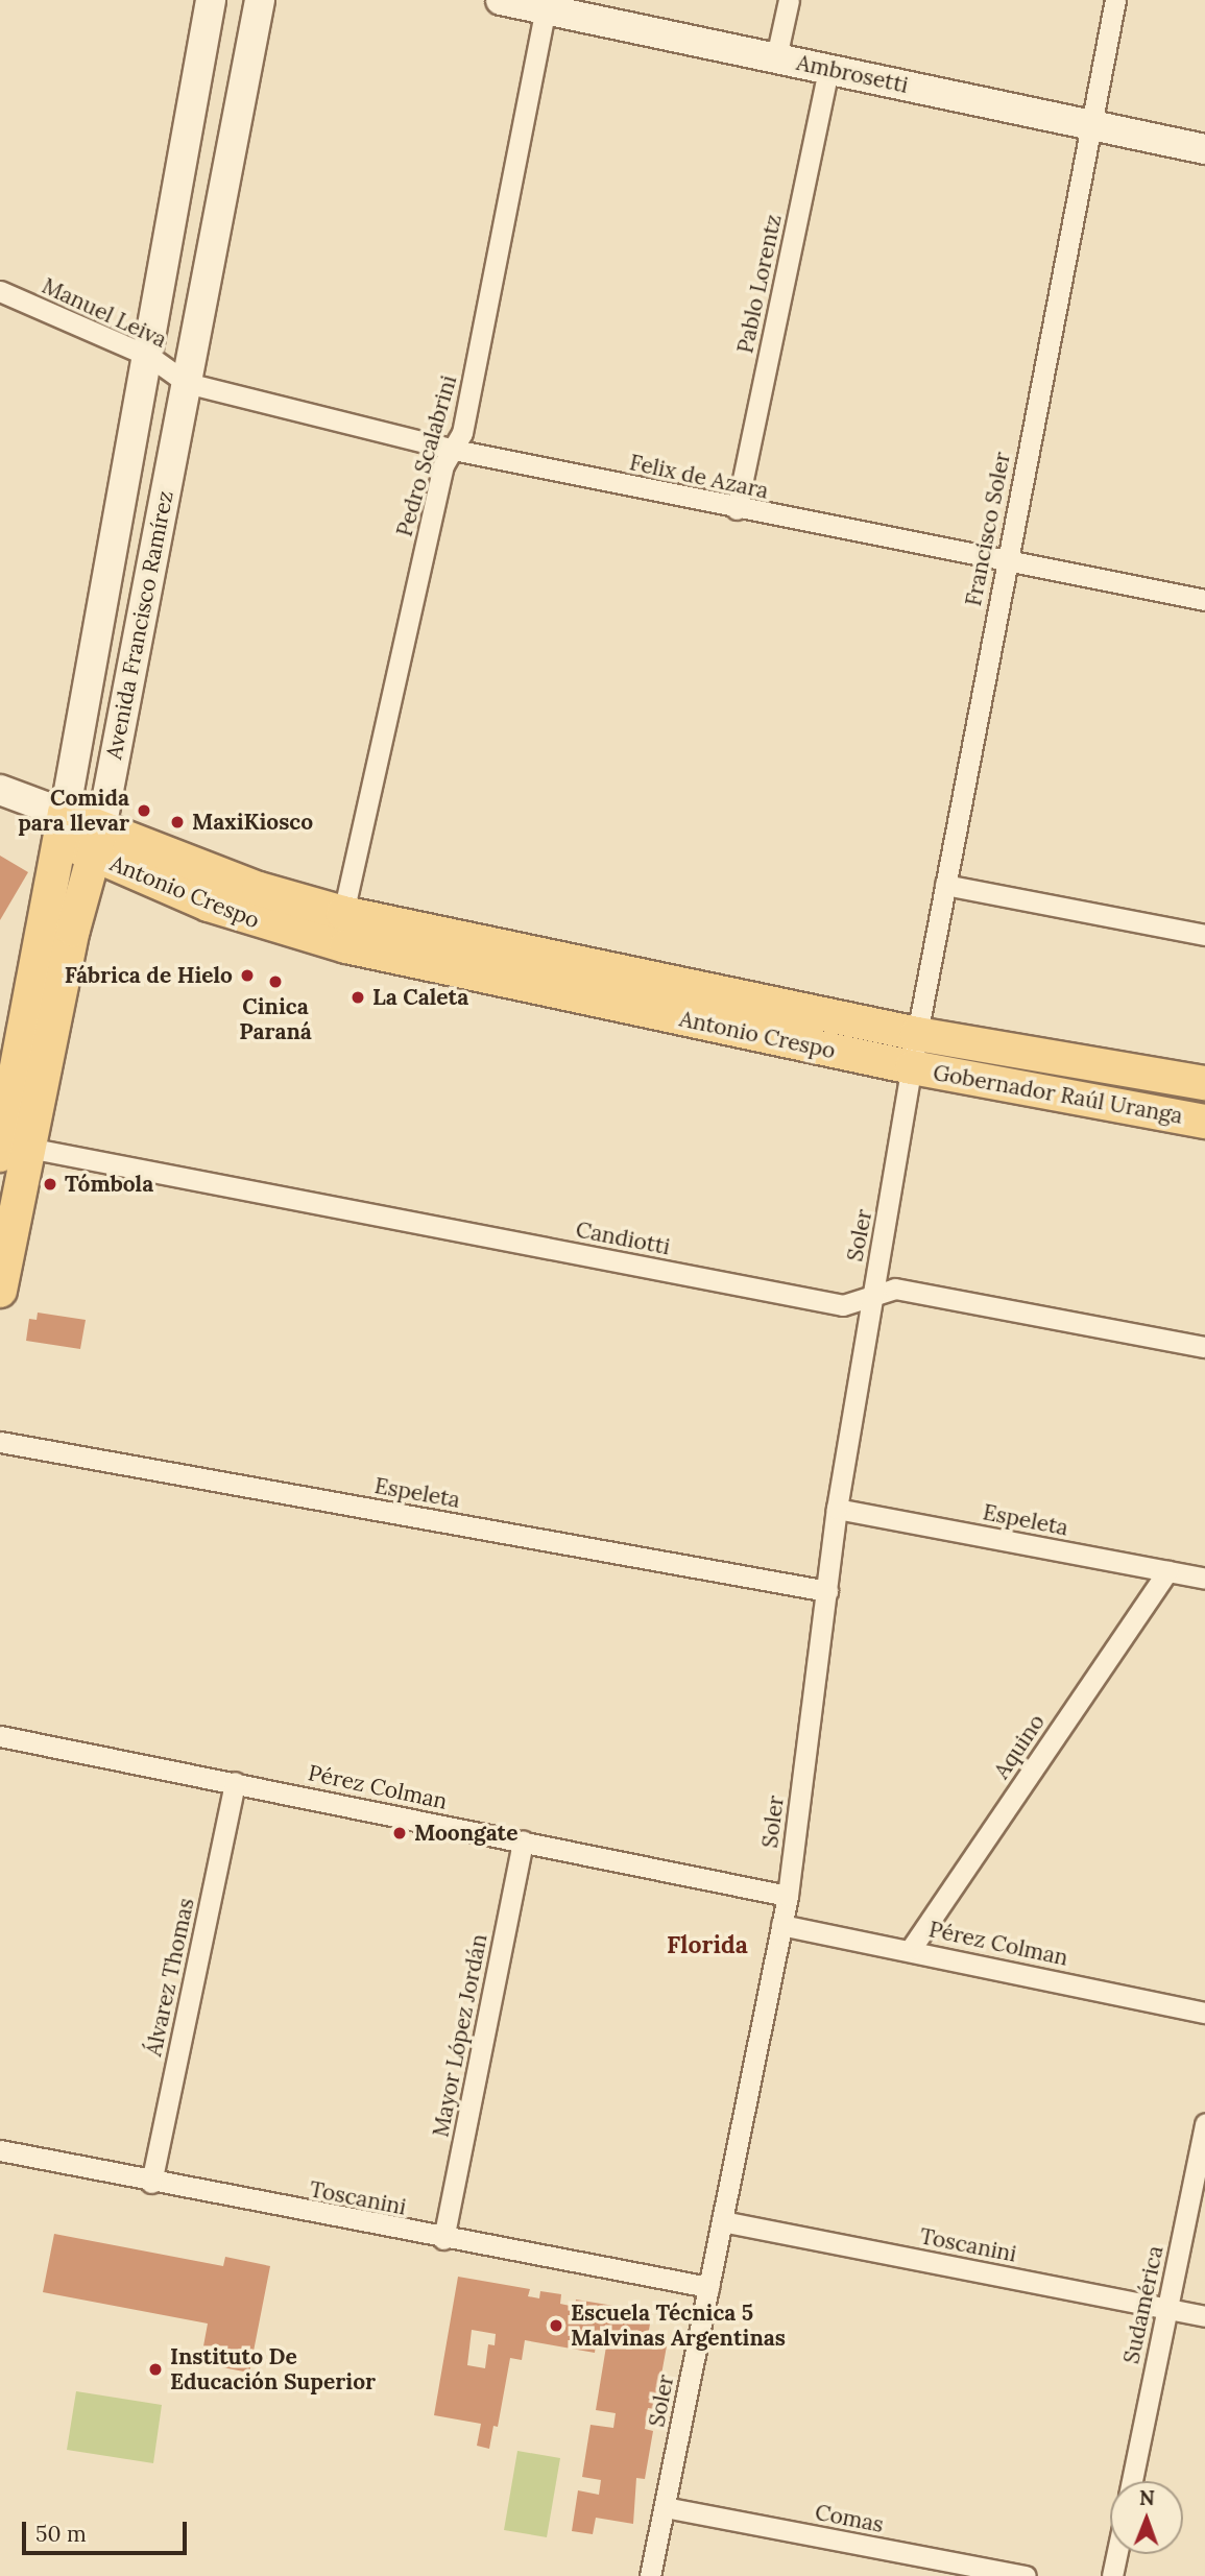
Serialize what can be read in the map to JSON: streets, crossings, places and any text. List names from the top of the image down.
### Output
{
  "streets": {
    "main road": ["Avenida Francisco Ramírez", "Antonio Crespo", "Gobernador Raúl Uranga"],
    "street": [
      "Ambrosetti",
      "Pablo Lorentz",
      "Manuel Leiva",
      "Pedro Scalabrini",
      "Felix de Azara",
      "Francisco Soler",
      "Soler",
      "Candiotti",
      "Espeleta",
      "Aquino",
      "Pérez Colman",
      "Álvarez Thomas",
      "Mayor López Jordán",
      "Toscanini",
      "Sudamérica",
      "Comas"
    ]
  },
  "crossings": [
    ["Ambrosetti", "Pablo Lorentz"],
    ["Ambrosetti", "Pedro Scalabrini"],
    ["Ambrosetti", "Francisco Soler"],
    ["Pablo Lorentz", "Felix de Azara"],
    ["Manuel Leiva", "Felix de Azara"],
    ["Manuel Leiva", "Avenida Francisco Ramírez"],
    ["Pedro Scalabrini", "Felix de Azara"],
    ["Pedro Scalabrini", "Antonio Crespo"],
    ["Felix de Azara", "Francisco Soler"],
    ["Felix de Azara", "Avenida Francisco Ramírez"],
    ["Francisco Soler", "Antonio Crespo"],
    ["Francisco Soler", "Gobernador Raúl Uranga"],
    ["Francisco Soler", "Soler"],
    ["Avenida Francisco Ramírez", "Antonio Crespo"],
    ["Avenida Francisco Ramírez", "Candiotti"],
    ["Antonio Crespo", "Gobernador Raúl Uranga"],
    ["Antonio Crespo", "Soler"],
    ["Gobernador Raúl Uranga", "Soler"],
    ["Soler", "Candiotti"],
    ["Soler", "Espeleta"],
    ["Soler", "Pérez Colman"],
    ["Soler", "Toscanini"],
    ["Soler", "Comas"],
    ["Espeleta", "Aquino"],
    ["Aquino", "Pérez Colman"],
    ["Pérez Colman", "Álvarez Thomas"],
    ["Pérez Colman", "Mayor López Jordán"],
    ["Álvarez Thomas", "Toscanini"],
    ["Mayor López Jordán", "Toscanini"],
    ["Toscanini", "Sudamérica"]
  ],
  "districts": ["Florida"],
  "places": [
    "Comida para llevar",
    "MaxiKiosco",
    "Fábrica de Hielo",
    "Cinica Paraná",
    "La Caleta",
    "Tómbola",
    "Moongate",
    "Escuela Técnica 5 Malvinas Argentinas",
    "Instituto De Educación Superior"
  ],
  "scale_bar": "50 m",
  "north": "top"
}
